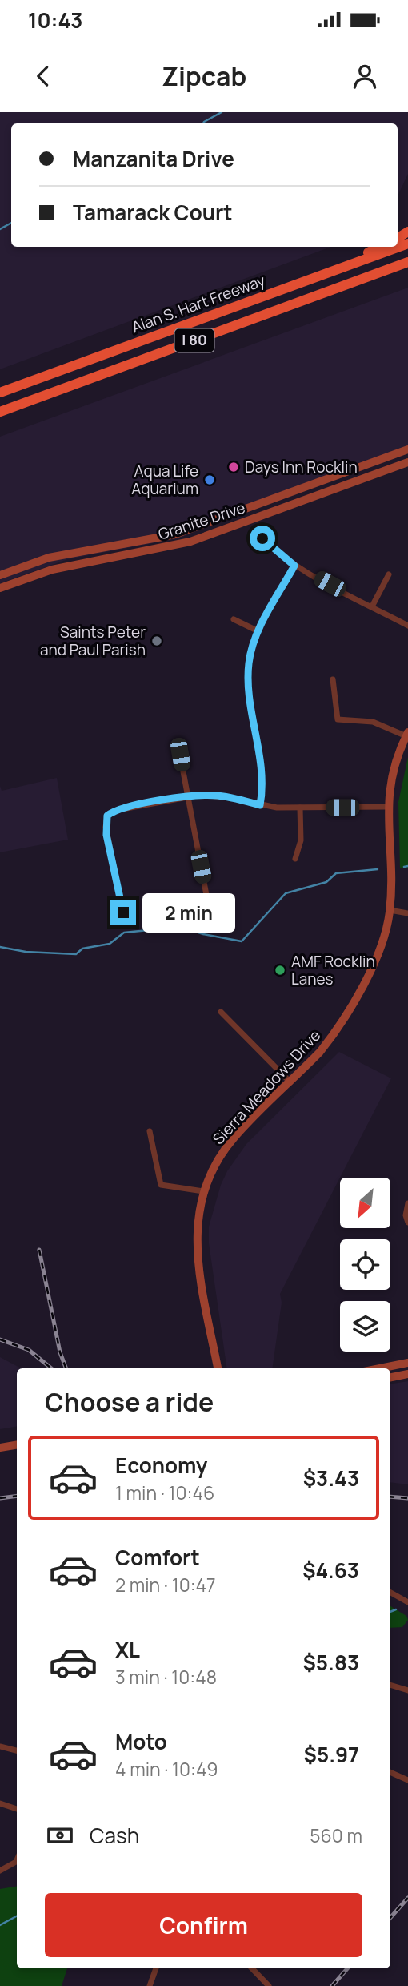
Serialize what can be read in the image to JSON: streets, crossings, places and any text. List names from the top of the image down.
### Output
{
  "streets": {
    "highway": ["Alan S. Hart Freeway", "I 80"],
    "street": ["Granite Drive", "Sierra Meadows Drive"]
  },
  "places": [
    "Days Inn Rocklin",
    "Aqua Life Aquarium",
    "Saints Peter and Paul Parish",
    "AMF Rocklin Lanes"
  ],
  "north": "bottom left",
  "page": {
    "status": "10:43",
    "header": "Zipcab",
    "banner": ["Manzanita Drive", "Tamarack Court"],
    "bubble": "2 min",
    "heading": "Choose a ride",
    "list": [
      {
        "name": "Economy",
        "note": "1 min · 10:46",
        "value": "$3.43"
      },
      {
        "name": "Comfort",
        "note": "2 min · 10:47",
        "value": "$4.63"
      },
      {
        "name": "XL",
        "note": "3 min · 10:48",
        "value": "$5.83"
      },
      {
        "name": "Moto",
        "note": "4 min · 10:49",
        "value": "$5.97"
      }
    ],
    "pay": ["Cash", "560 m"],
    "buttons": "Confirm"
  }
}
